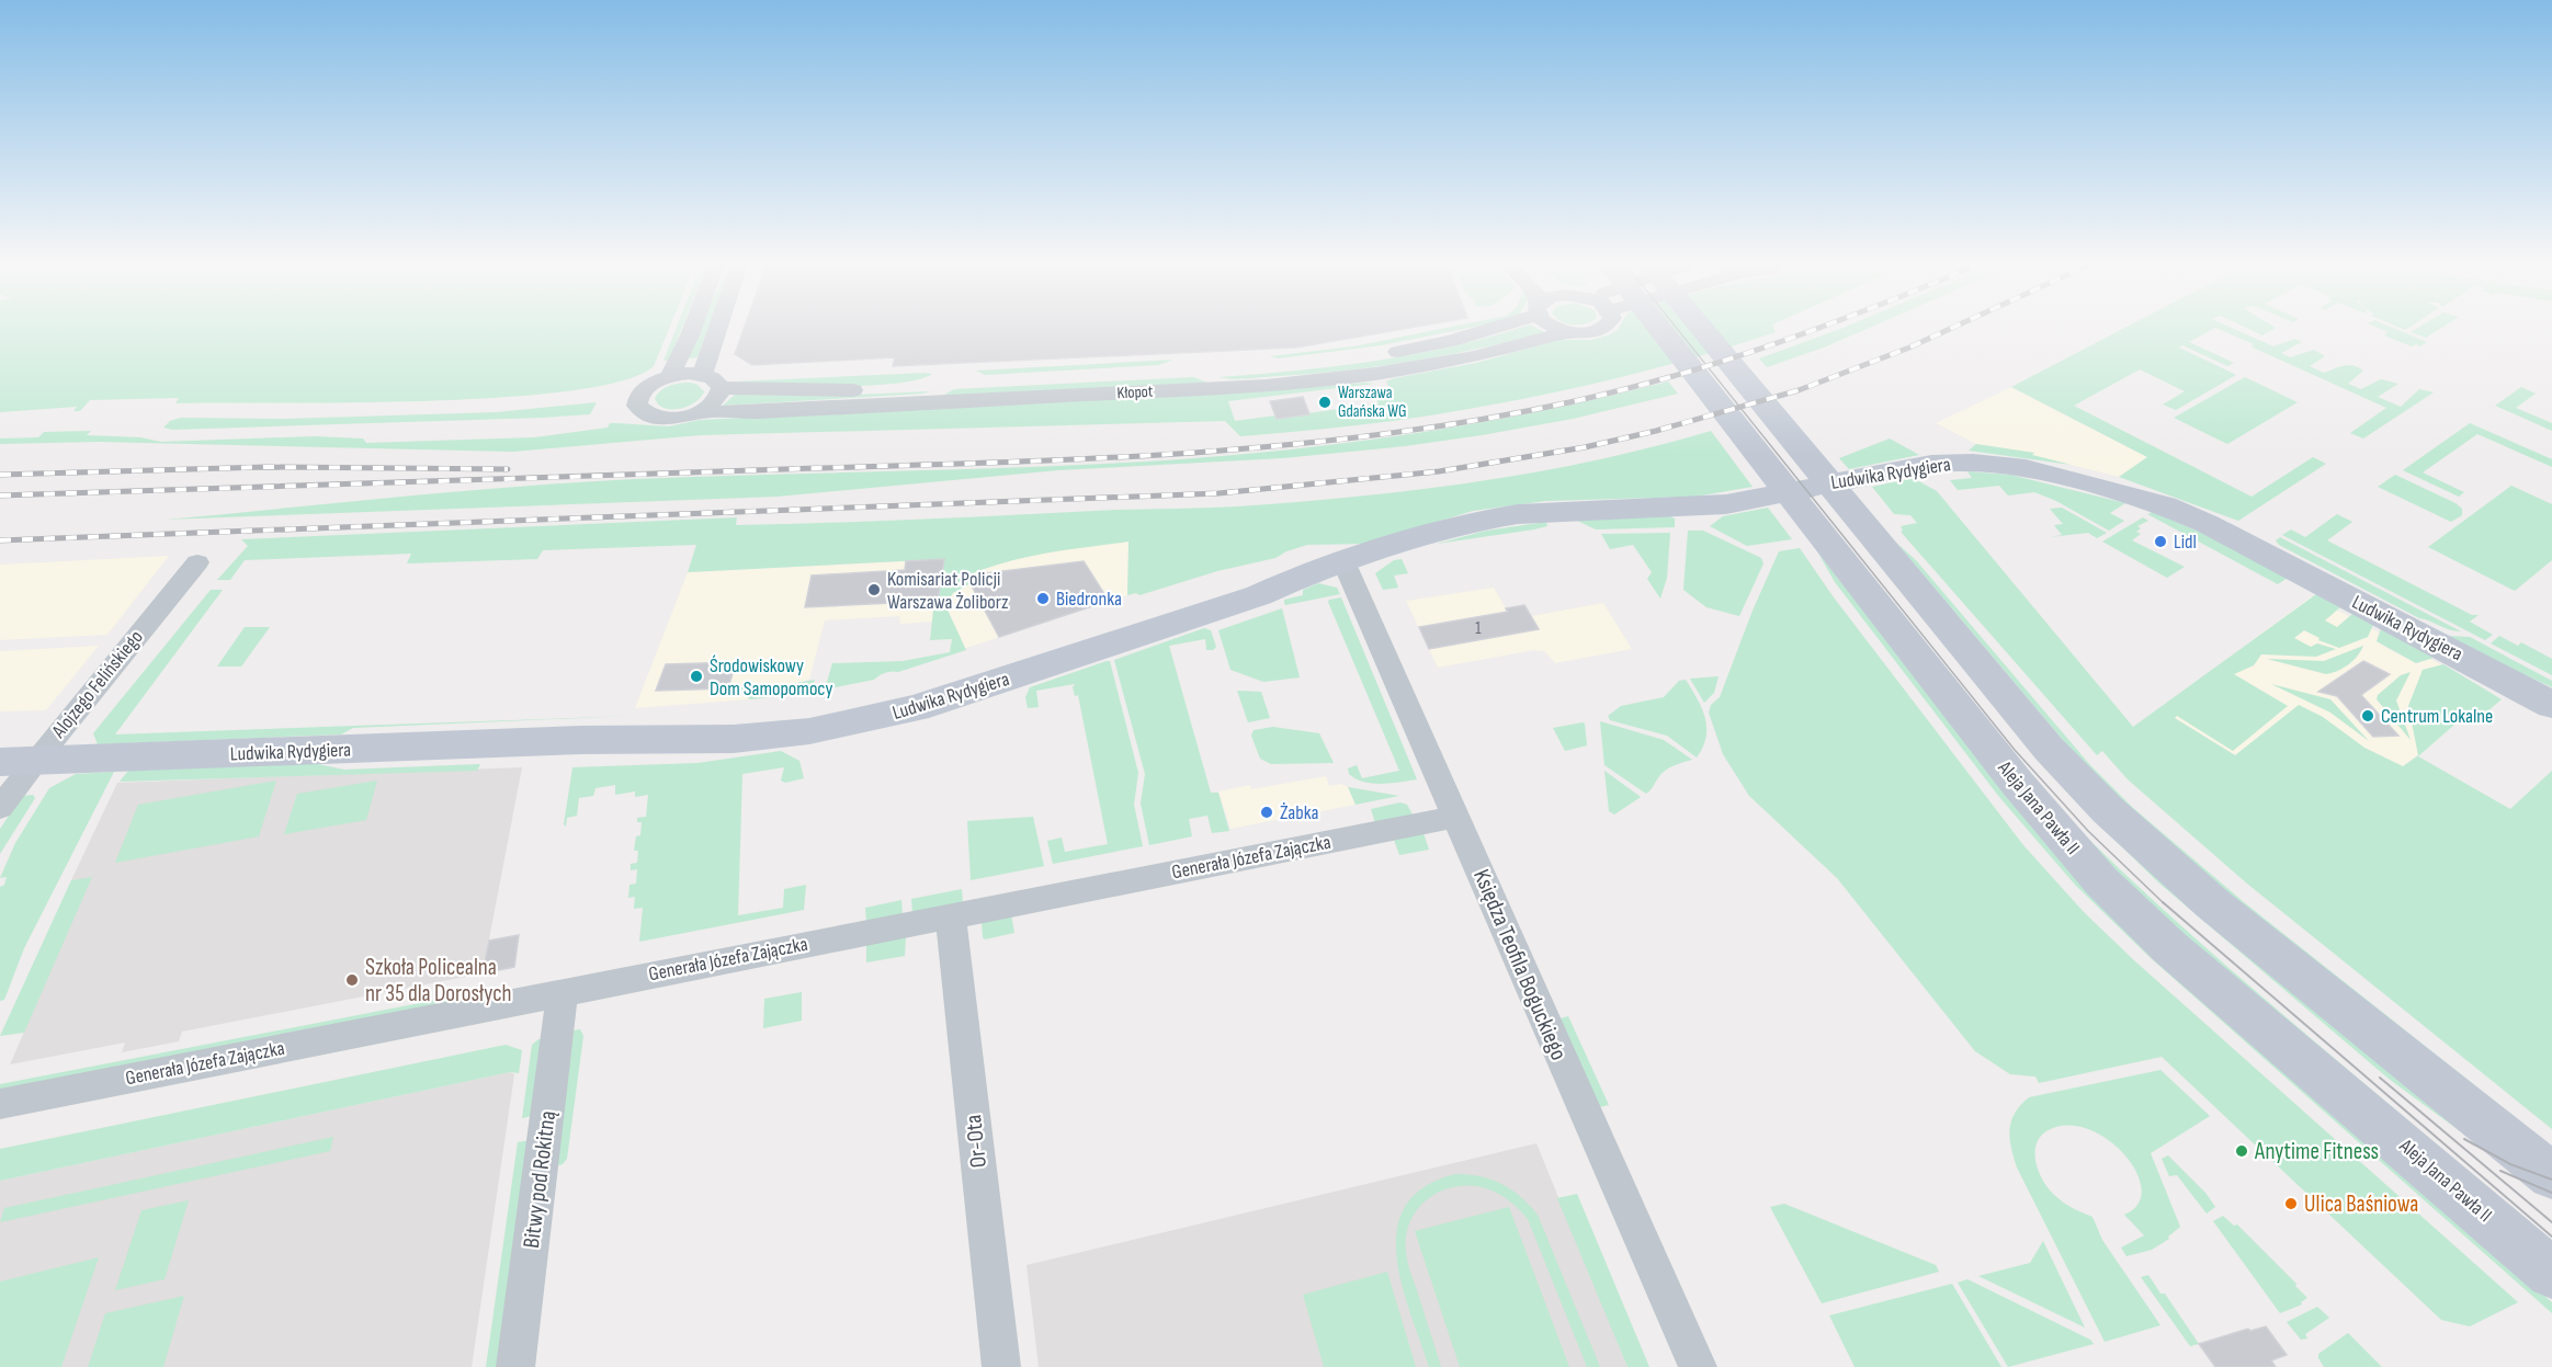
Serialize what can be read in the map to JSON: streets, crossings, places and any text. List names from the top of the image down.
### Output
{
  "streets": {
    "main road": ["Ludwika Rydygiera", "Aleja Jana Pawła II"],
    "street": [
      "Kłopot",
      "Alojzego Felińskiego",
      "Generała Józefa Zajączka",
      "Księdza Teofila Boguckiego",
      "Or-Ota",
      "Bitwy pod Rokitną"
    ]
  },
  "crossings": [
    ["Ludwika Rydygiera", "Alojzego Felińskiego"],
    ["Ludwika Rydygiera", "Księdza Teofila Boguckiego"],
    ["Generała Józefa Zajączka", "Księdza Teofila Boguckiego"],
    ["Generała Józefa Zajączka", "Or-Ota"],
    ["Generała Józefa Zajączka", "Bitwy pod Rokitną"]
  ],
  "places": [
    "Warszawa Gdańska WG",
    "Lidl",
    "Komisariat Policji Warszawa Żoliborz",
    "Biedronka",
    "Środowiskowy Dom Samopomocy",
    "Centrum Lokalne",
    "Żabka",
    "Szkoła Policealna nr 35 dla Dorosłych",
    "Anytime Fitness",
    "Ulica Baśniowa"
  ],
  "house_numbers": ["1"]
}
